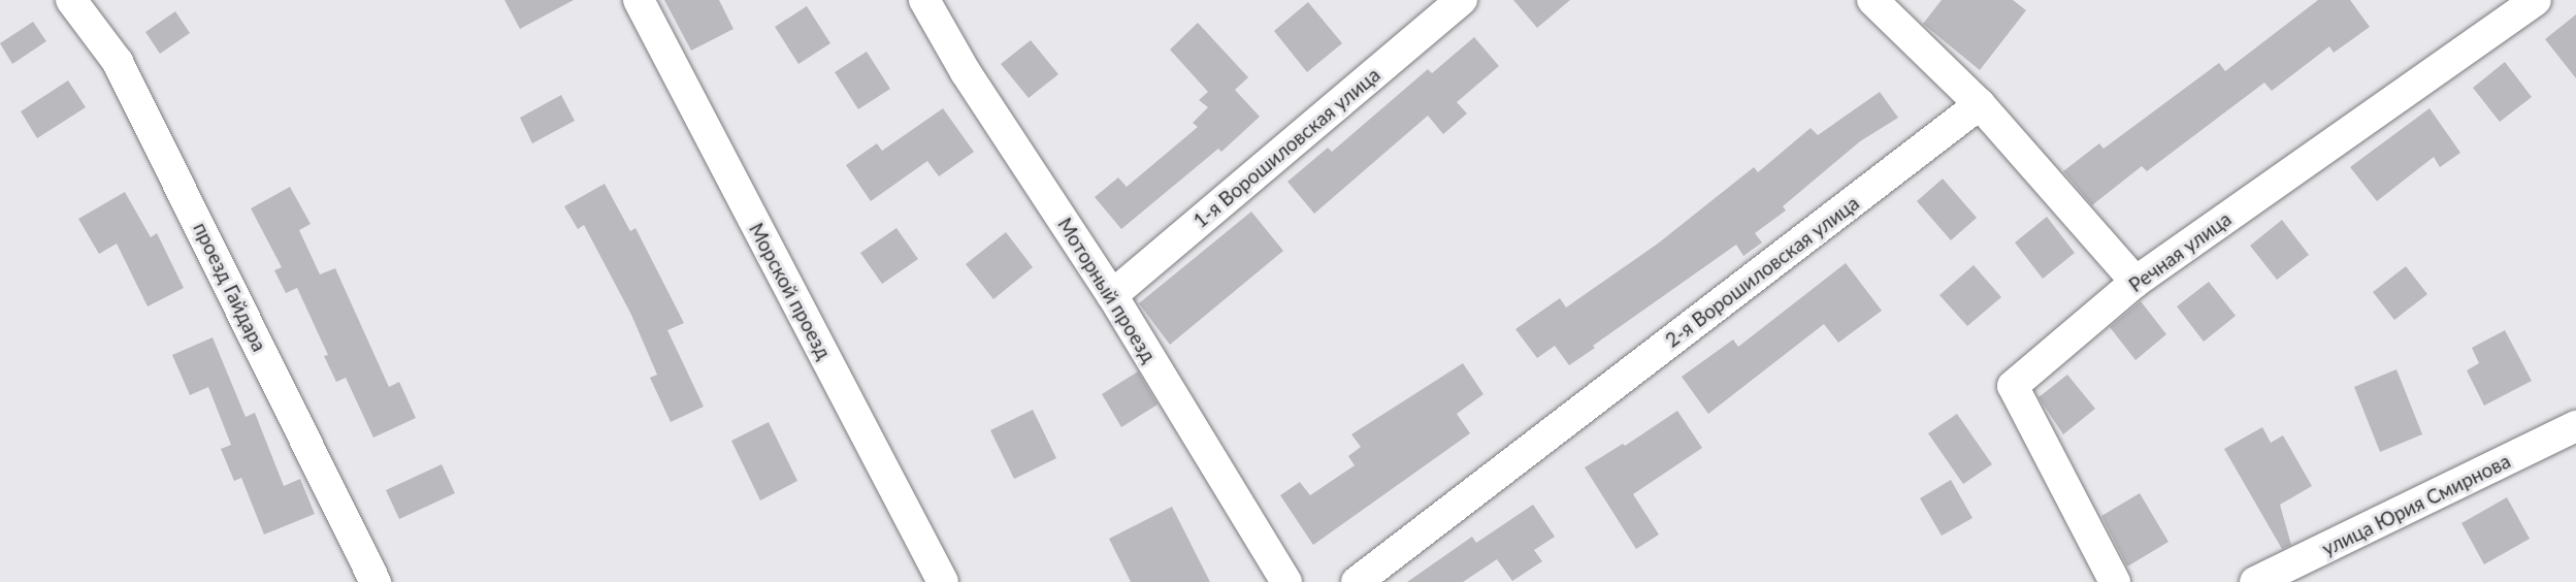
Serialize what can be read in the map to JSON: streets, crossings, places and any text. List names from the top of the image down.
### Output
{
  "streets": {
    "street": [
      "1-я Ворошиловская улица",
      "Речная улица",
      "2-я Ворошиловская улица",
      "проезд Гайдара",
      "Моторный проезд",
      "Морской проезд",
      "улица Юрия Смирнова"
    ]
  },
  "crossings": [
    ["1-я Ворошиловская улица", "Моторный проезд"]
  ]
}
